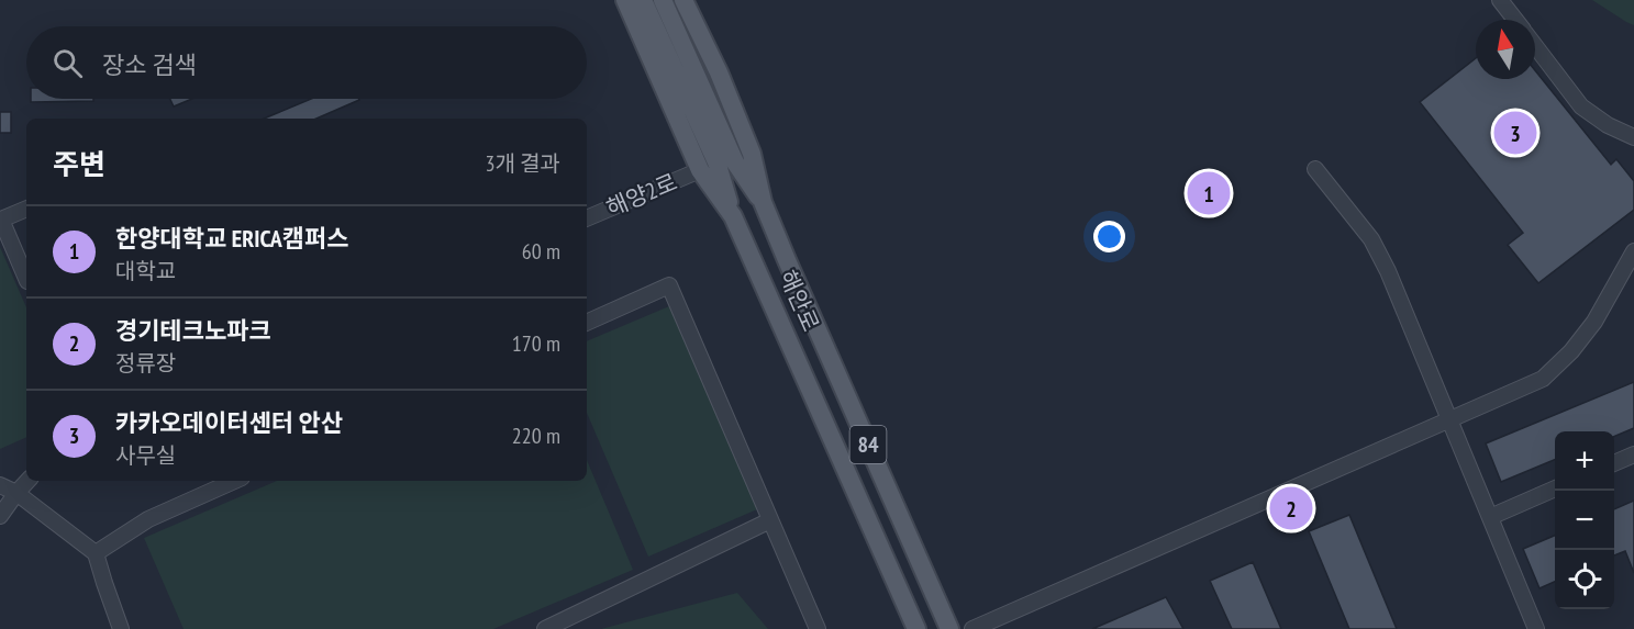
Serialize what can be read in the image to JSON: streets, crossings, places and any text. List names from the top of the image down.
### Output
{
  "streets": {
    "main road": ["해안로", "84"],
    "street": ["해양2로"]
  },
  "crossings": [
    ["해양2로", "해안로"]
  ],
  "north": "top",
  "page": {
    "search": "장소 검색",
    "pins": ["3", "1", "2"],
    "heading": ["주변", "3개 결과"],
    "list": [
      {
        "mark": "1",
        "name": "한양대학교 ERICA캠퍼스",
        "note": "대학교",
        "value": "60 m"
      },
      {
        "mark": "2",
        "name": "경기테크노파크",
        "note": "정류장",
        "value": "170 m"
      },
      {
        "mark": "3",
        "name": "카카오데이터센터 안산",
        "note": "사무실",
        "value": "220 m"
      }
    ],
    "map_buttons": ["+", "−"]
  }
}
